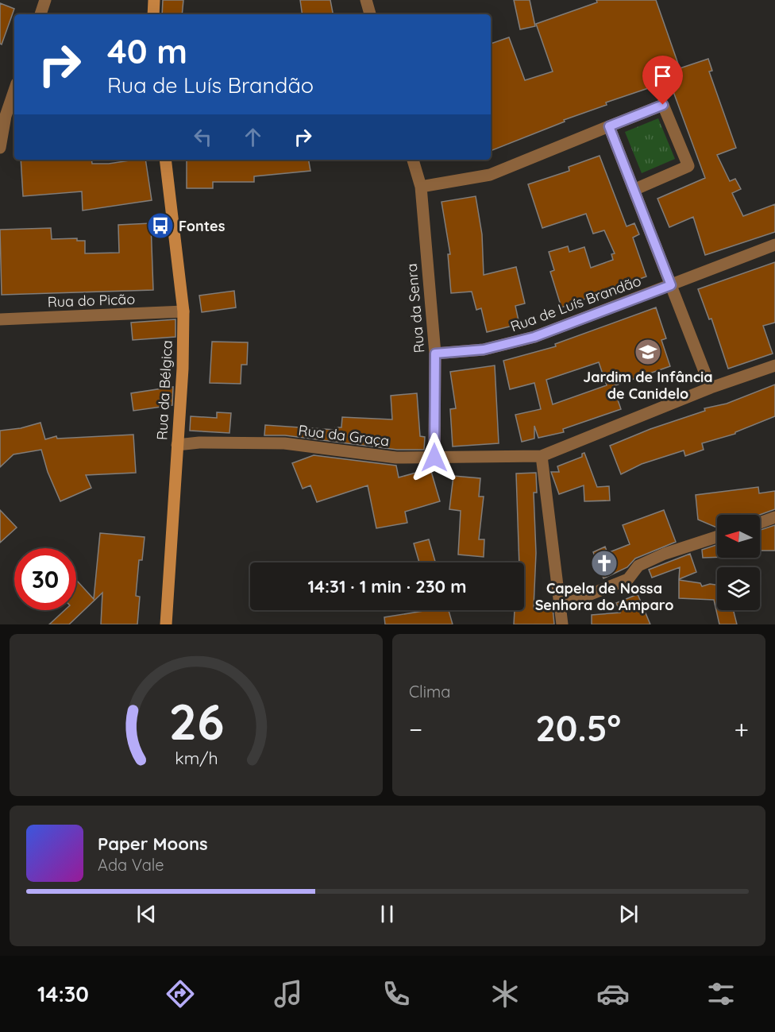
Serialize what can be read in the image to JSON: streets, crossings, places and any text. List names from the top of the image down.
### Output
{
  "streets": {
    "main road": ["Rua da Bélgica"],
    "street": [
      "Rua do Picão",
      "Rua de Luís Brandão",
      "Rua da Senra",
      "Rua da Graça"
    ]
  },
  "crossings": [
    ["Rua do Picão", "Rua da Bélgica"],
    ["Rua de Luís Brandão", "Rua da Senra"],
    ["Rua da Senra", "Rua da Graça"],
    ["Rua da Bélgica", "Rua da Graça"]
  ],
  "places": {
    "bus stop": ["Fontes"],
    "school or university": ["Jardim de Infância de Canidelo"],
    "church": ["Capela de Nossa Senhora do Amparo"]
  },
  "north": "left",
  "page": {
    "turn": ["40 m", "Rua de Luís Brandão"],
    "limit": "30",
    "trip": "14:31 · 1 min · 230 m",
    "tile": "Clima",
    "heat": ["−", "20.5°", "+"],
    "song": ["Paper Moons", "Ada Vale"],
    "tabs": "14:30",
    "gauge": ["26", "km/h"]
  }
}
